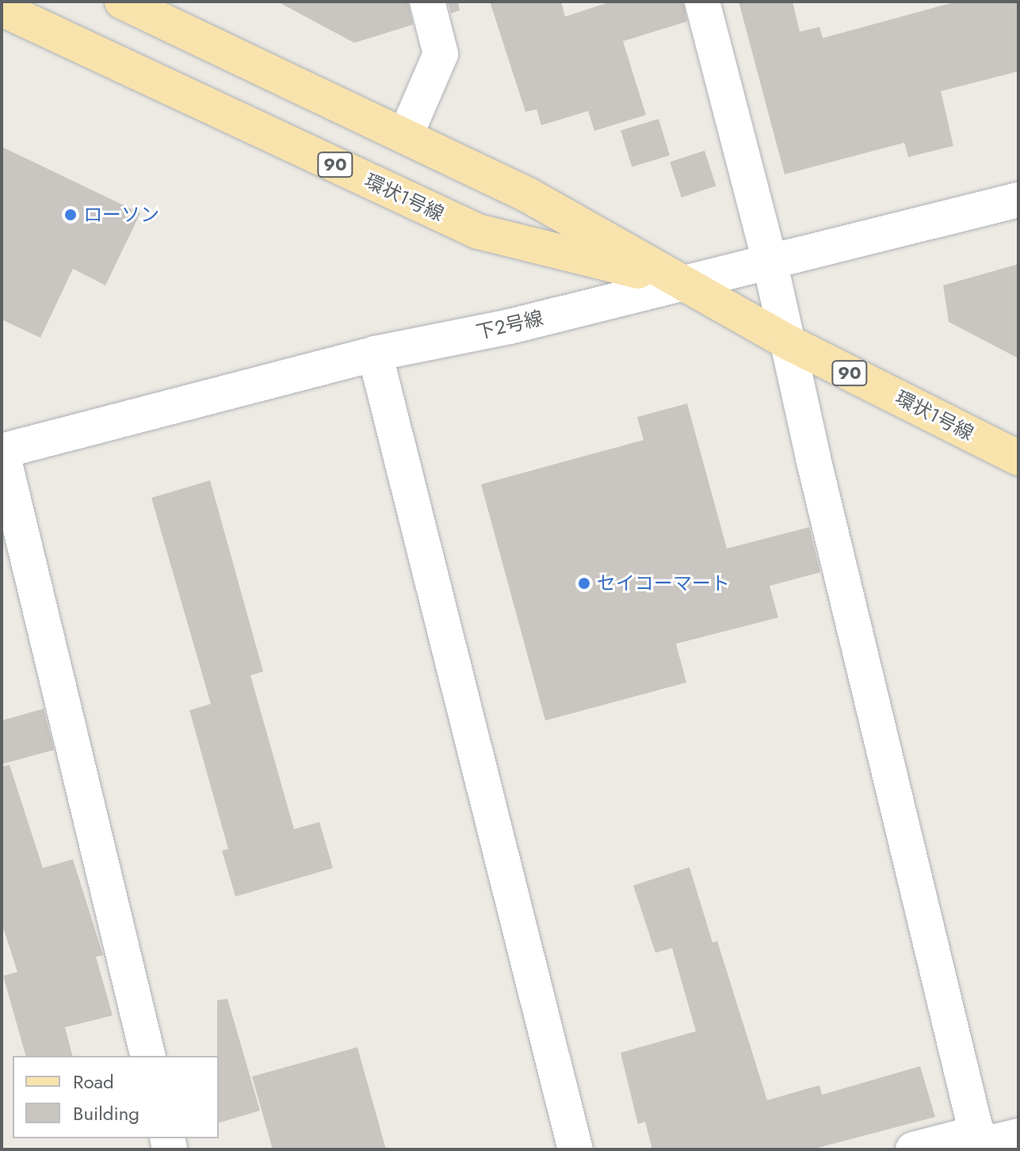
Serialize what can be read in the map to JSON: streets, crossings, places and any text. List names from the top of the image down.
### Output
{
  "streets": {
    "main road": ["90", "環状1号線"],
    "street": ["下2号線"]
  },
  "crossings": [
    ["環状1号線", "下2号線"]
  ],
  "places": ["ローソン", "セイコーマート"],
  "legend": ["Road", "Building"]
}
